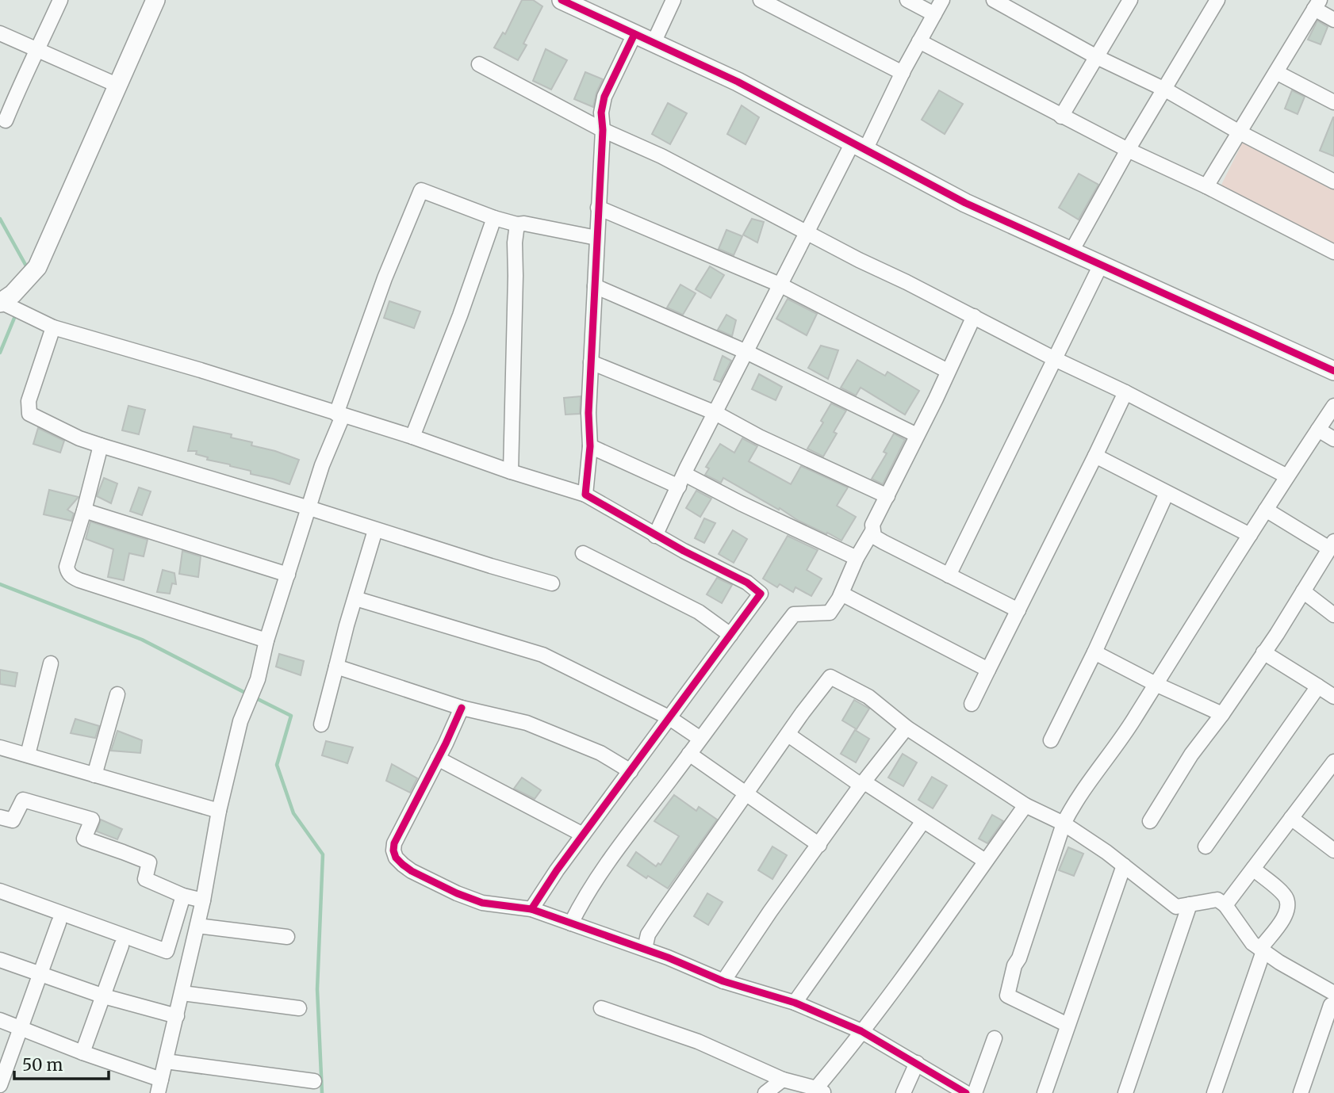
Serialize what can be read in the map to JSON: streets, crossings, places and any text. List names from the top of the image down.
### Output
{
  "scale_bar": "50 m"
}
